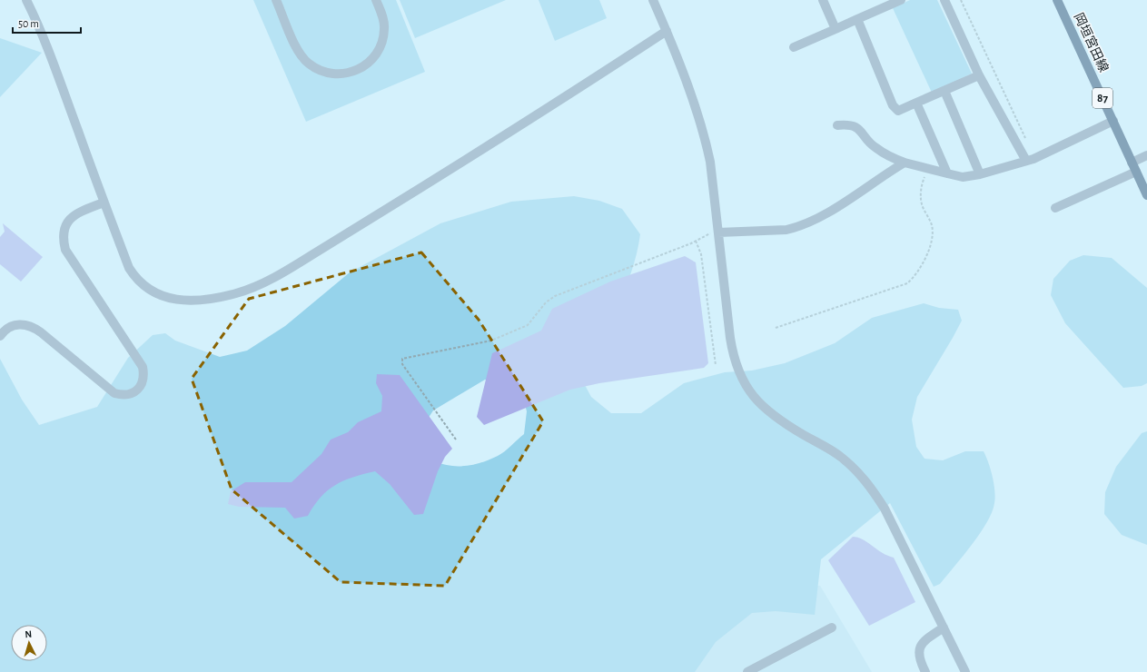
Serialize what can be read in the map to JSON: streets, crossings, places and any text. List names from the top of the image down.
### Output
{
  "streets": {
    "main road": ["岡垣宮田線", "87"]
  },
  "scale_bar": "50 m",
  "north": "top"
}
